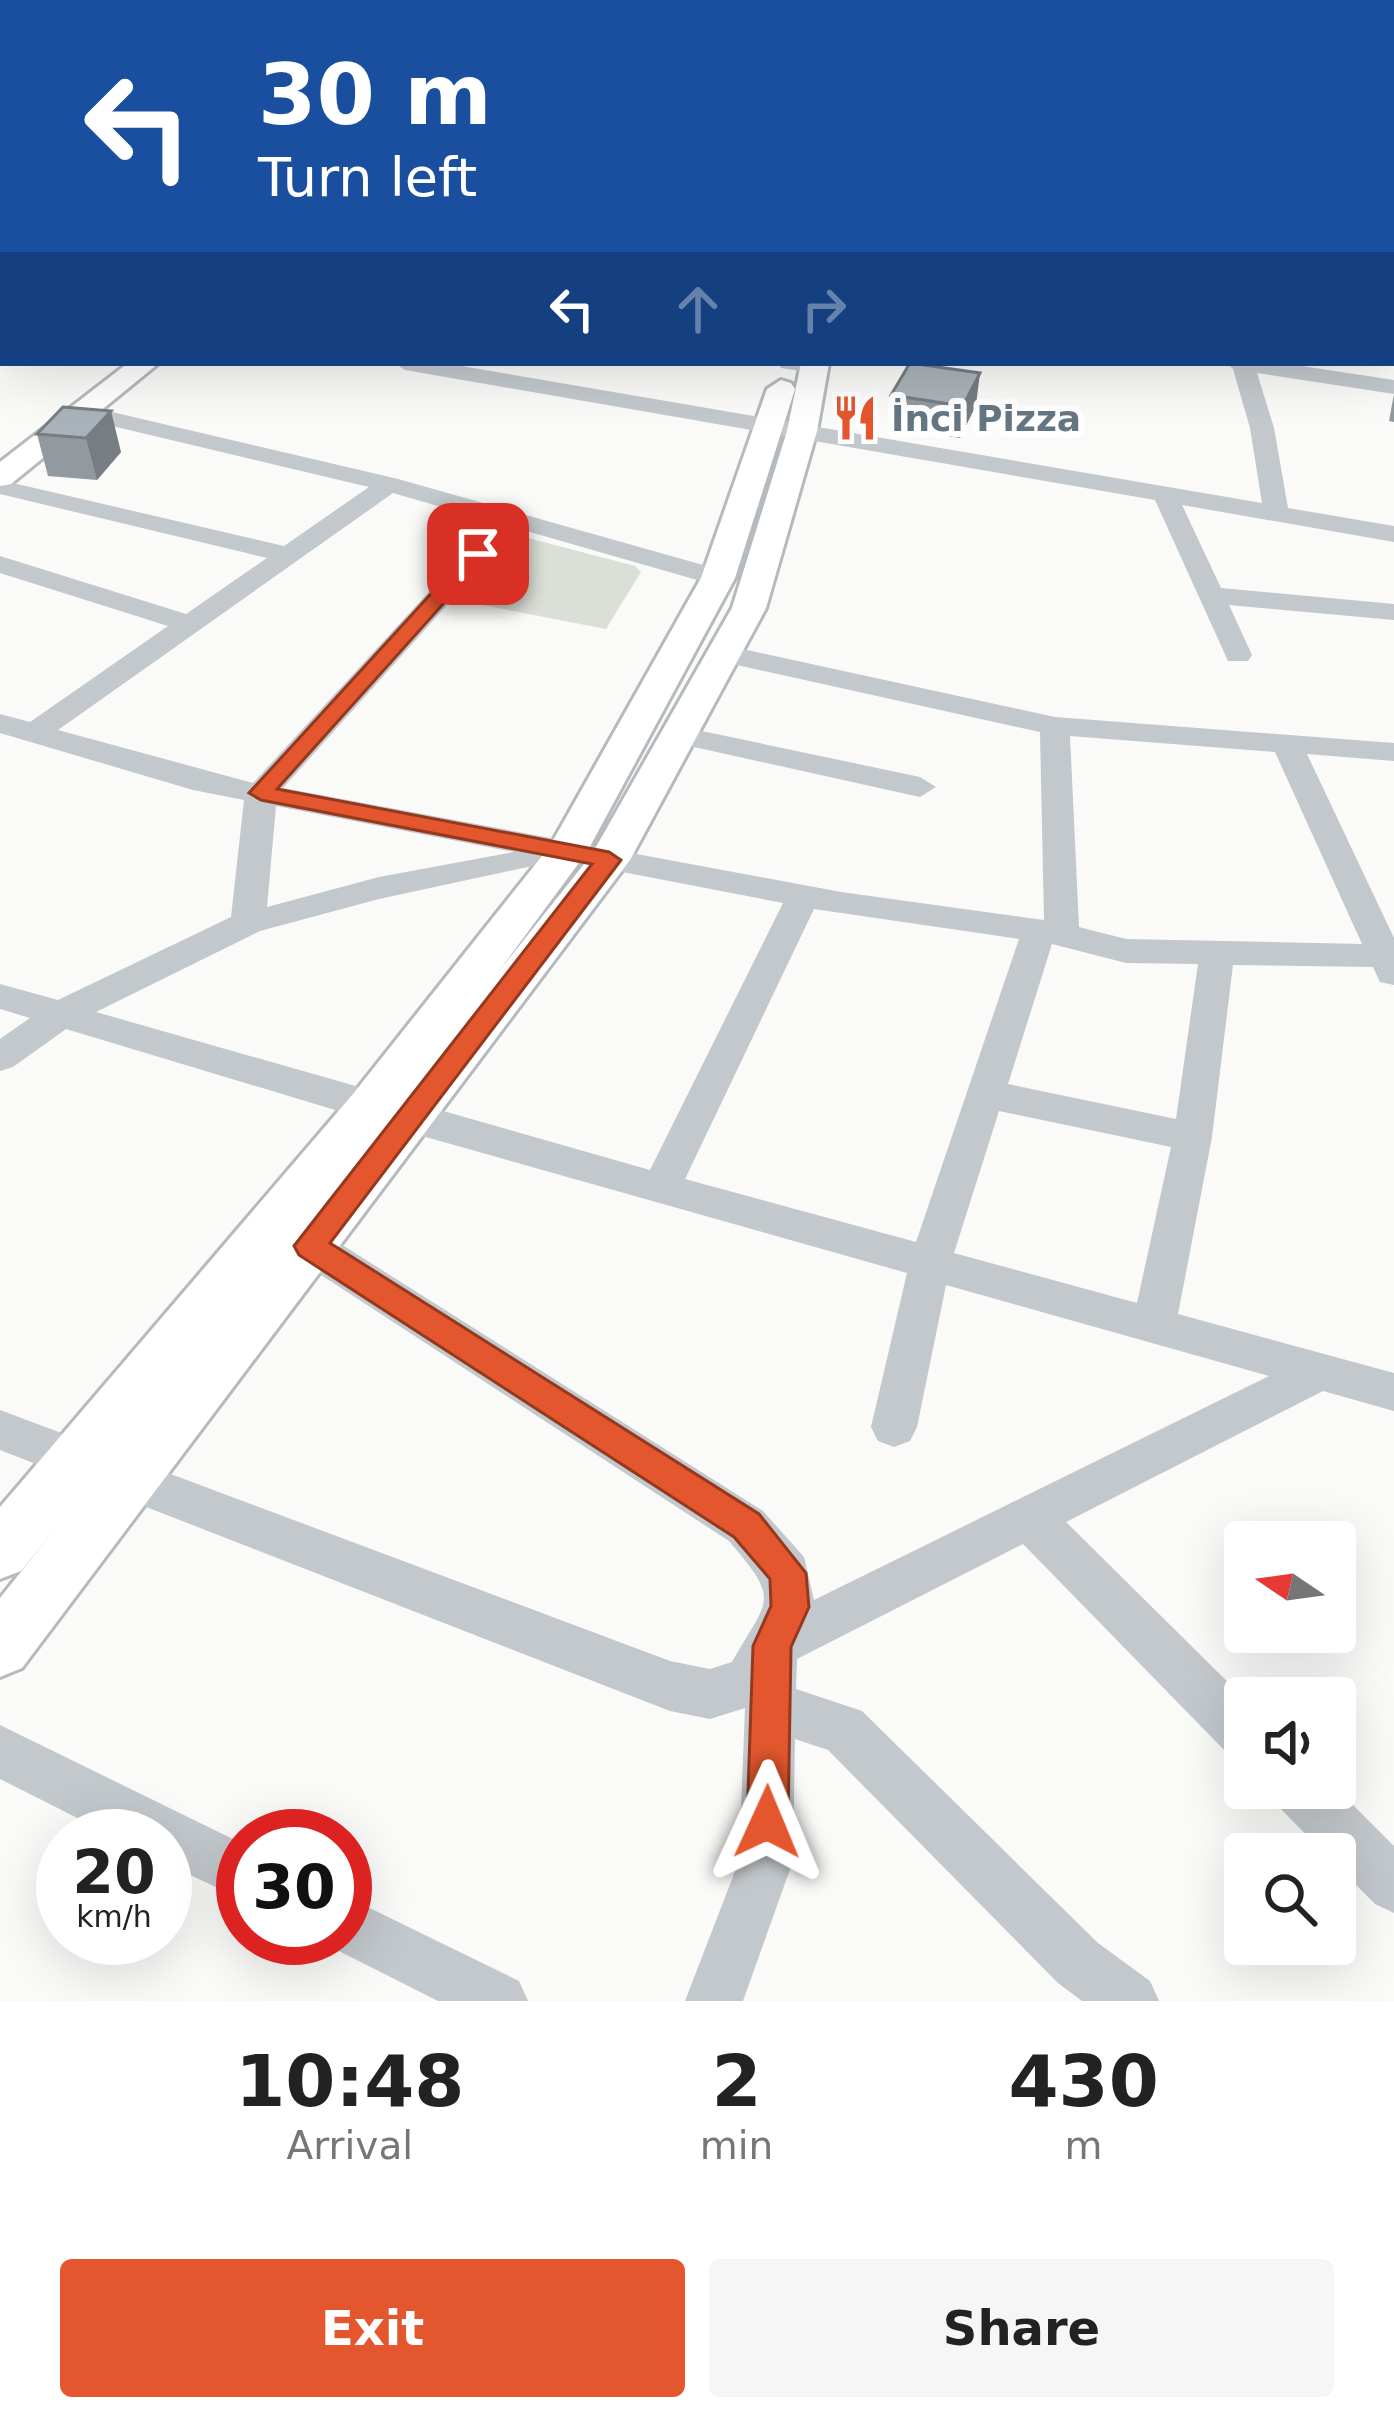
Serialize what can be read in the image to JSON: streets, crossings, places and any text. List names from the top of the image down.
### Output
{
  "places": {
    "restaurant": ["İnci Pizza"]
  },
  "north": "left",
  "page": {
    "turn": ["30 m", "Turn left"],
    "speed": "20 km/h",
    "limit": "30",
    "eta": [
      "10:48",
      "Arrival",
      "2",
      "min",
      "430",
      "m"
    ],
    "buttons": ["Exit", "Share"]
  }
}
